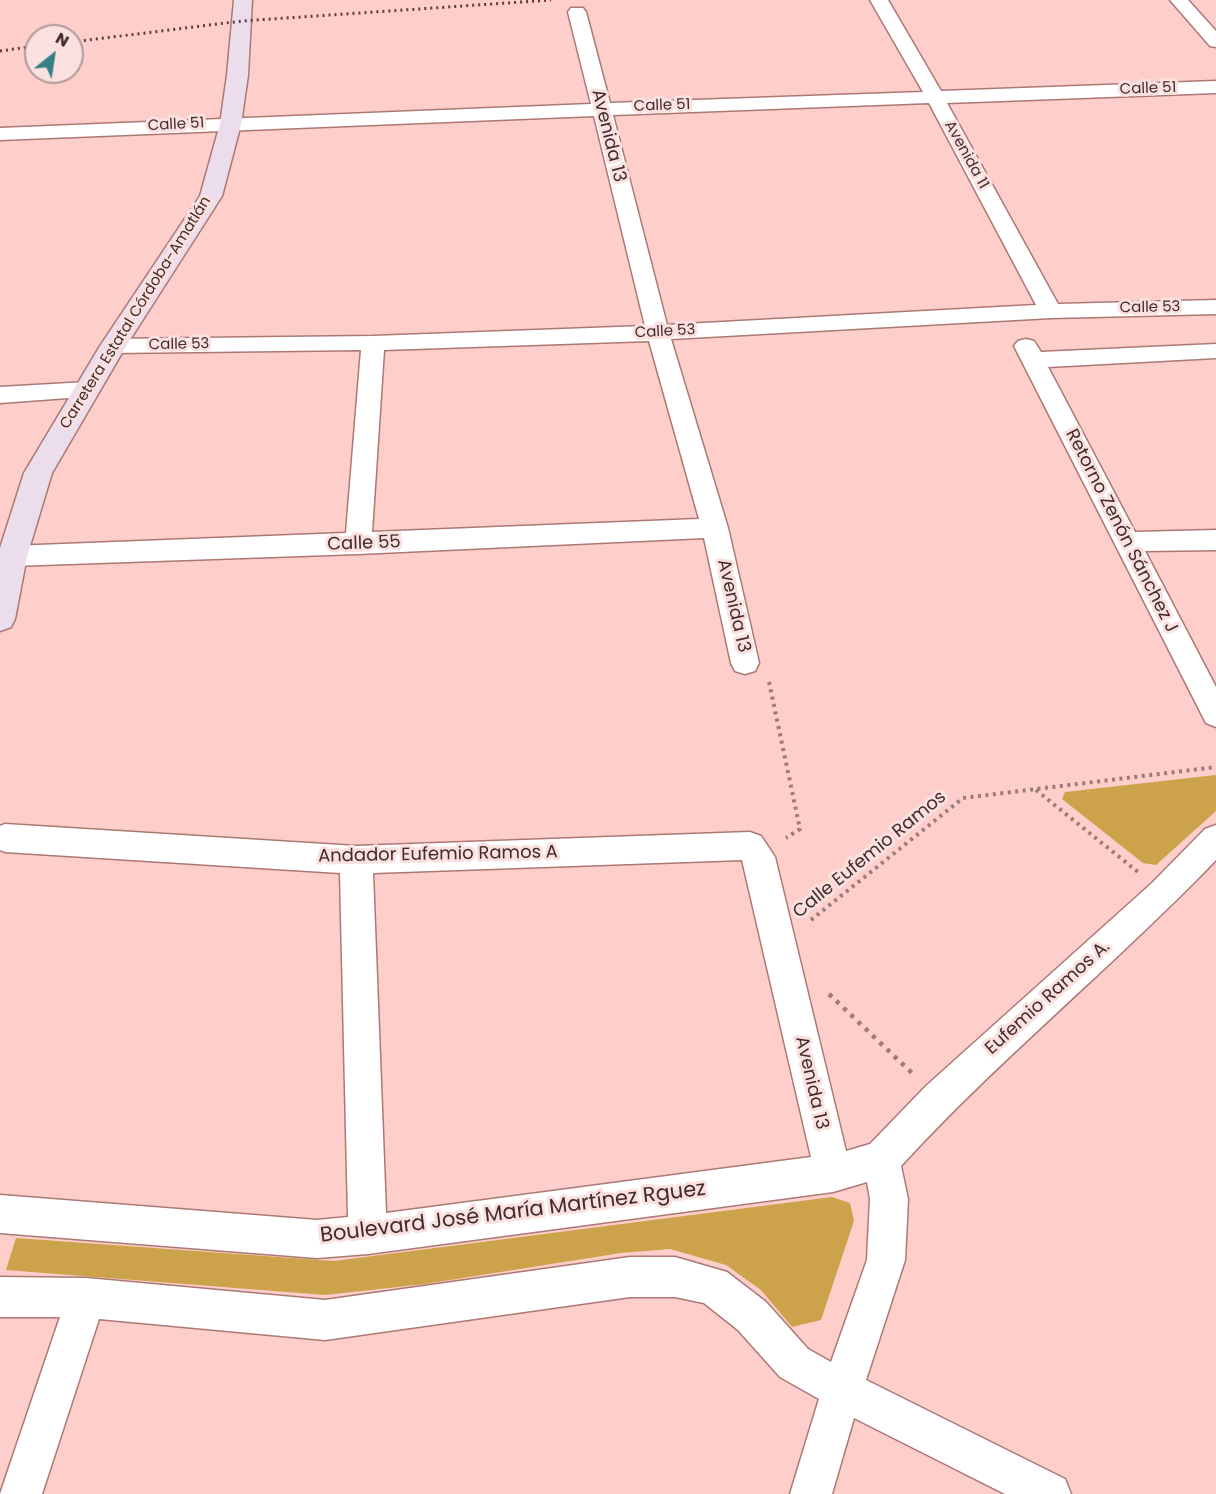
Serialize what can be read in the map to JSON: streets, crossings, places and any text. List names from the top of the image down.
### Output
{
  "streets": {
    "main road": ["Carretera Estatal Córdoba-Amatlán"],
    "street": [
      "Calle 51",
      "Avenida 13",
      "Avenida 11",
      "Calle 53",
      "Retorno Zenón Sánchez J",
      "Calle 55",
      "Andador Eufemio Ramos A",
      "Eufemio Ramos A.",
      "Boulevard José María Martínez Rguez"
    ],
    "path": ["Calle Eufemio Ramos"]
  },
  "crossings": [
    ["Calle 51", "Avenida 13"],
    ["Calle 51", "Avenida 11"],
    ["Calle 51", "Carretera Estatal Córdoba-Amatlán"],
    ["Avenida 13", "Calle 53"],
    ["Avenida 13", "Calle 55"],
    ["Avenida 13", "Andador Eufemio Ramos A"],
    ["Avenida 13", "Calle Eufemio Ramos"],
    ["Avenida 13", "Boulevard José María Martínez Rguez"],
    ["Avenida 11", "Calle 53"],
    ["Calle 53", "Carretera Estatal Córdoba-Amatlán"],
    ["Carretera Estatal Córdoba-Amatlán", "Calle 55"],
    ["Eufemio Ramos A.", "Boulevard José María Martínez Rguez"]
  ],
  "north": "top right"
}
